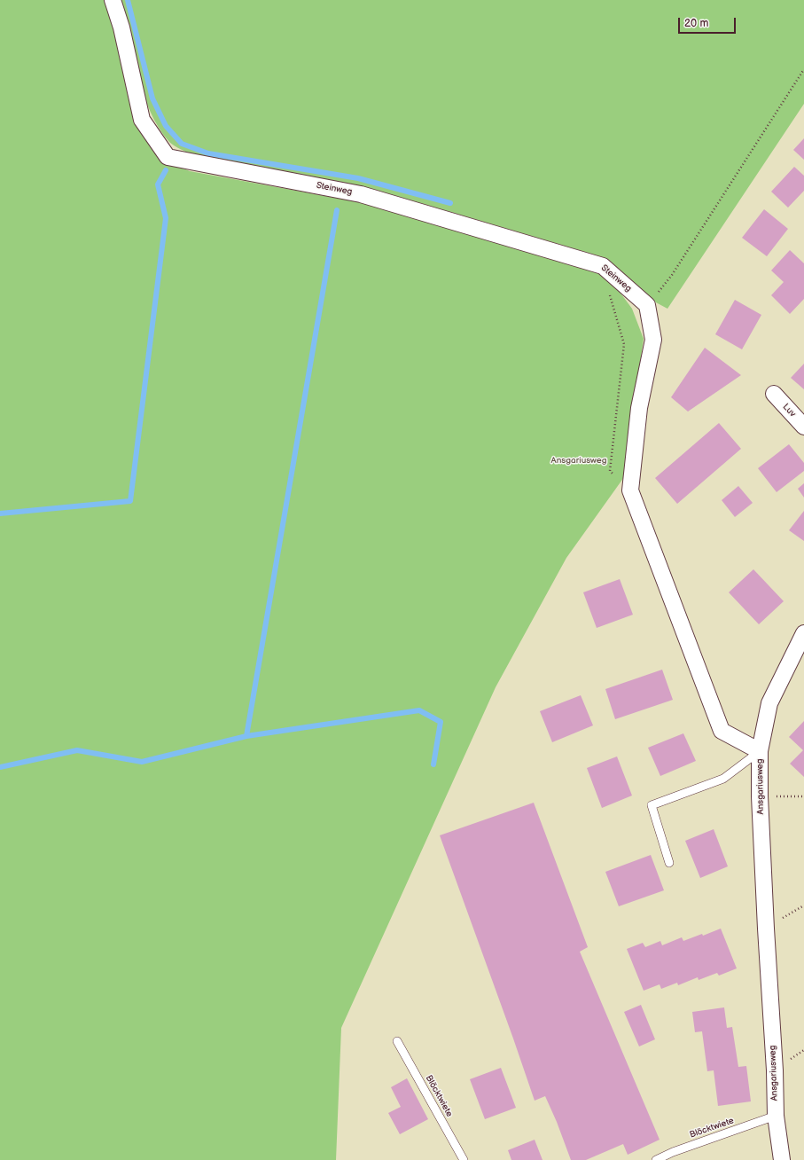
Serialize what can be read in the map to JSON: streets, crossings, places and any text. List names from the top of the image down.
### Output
{
  "streets": {
    "street": ["Steinweg", "Luv", "Ansgariusweg"],
    "lane": ["Blöcktwiete"]
  },
  "crossings": [
    ["Steinweg", "Ansgariusweg"],
    ["Ansgariusweg", "Blöcktwiete"]
  ],
  "parks": ["Ansgariusweg"],
  "scale_bar": "20 m"
}
